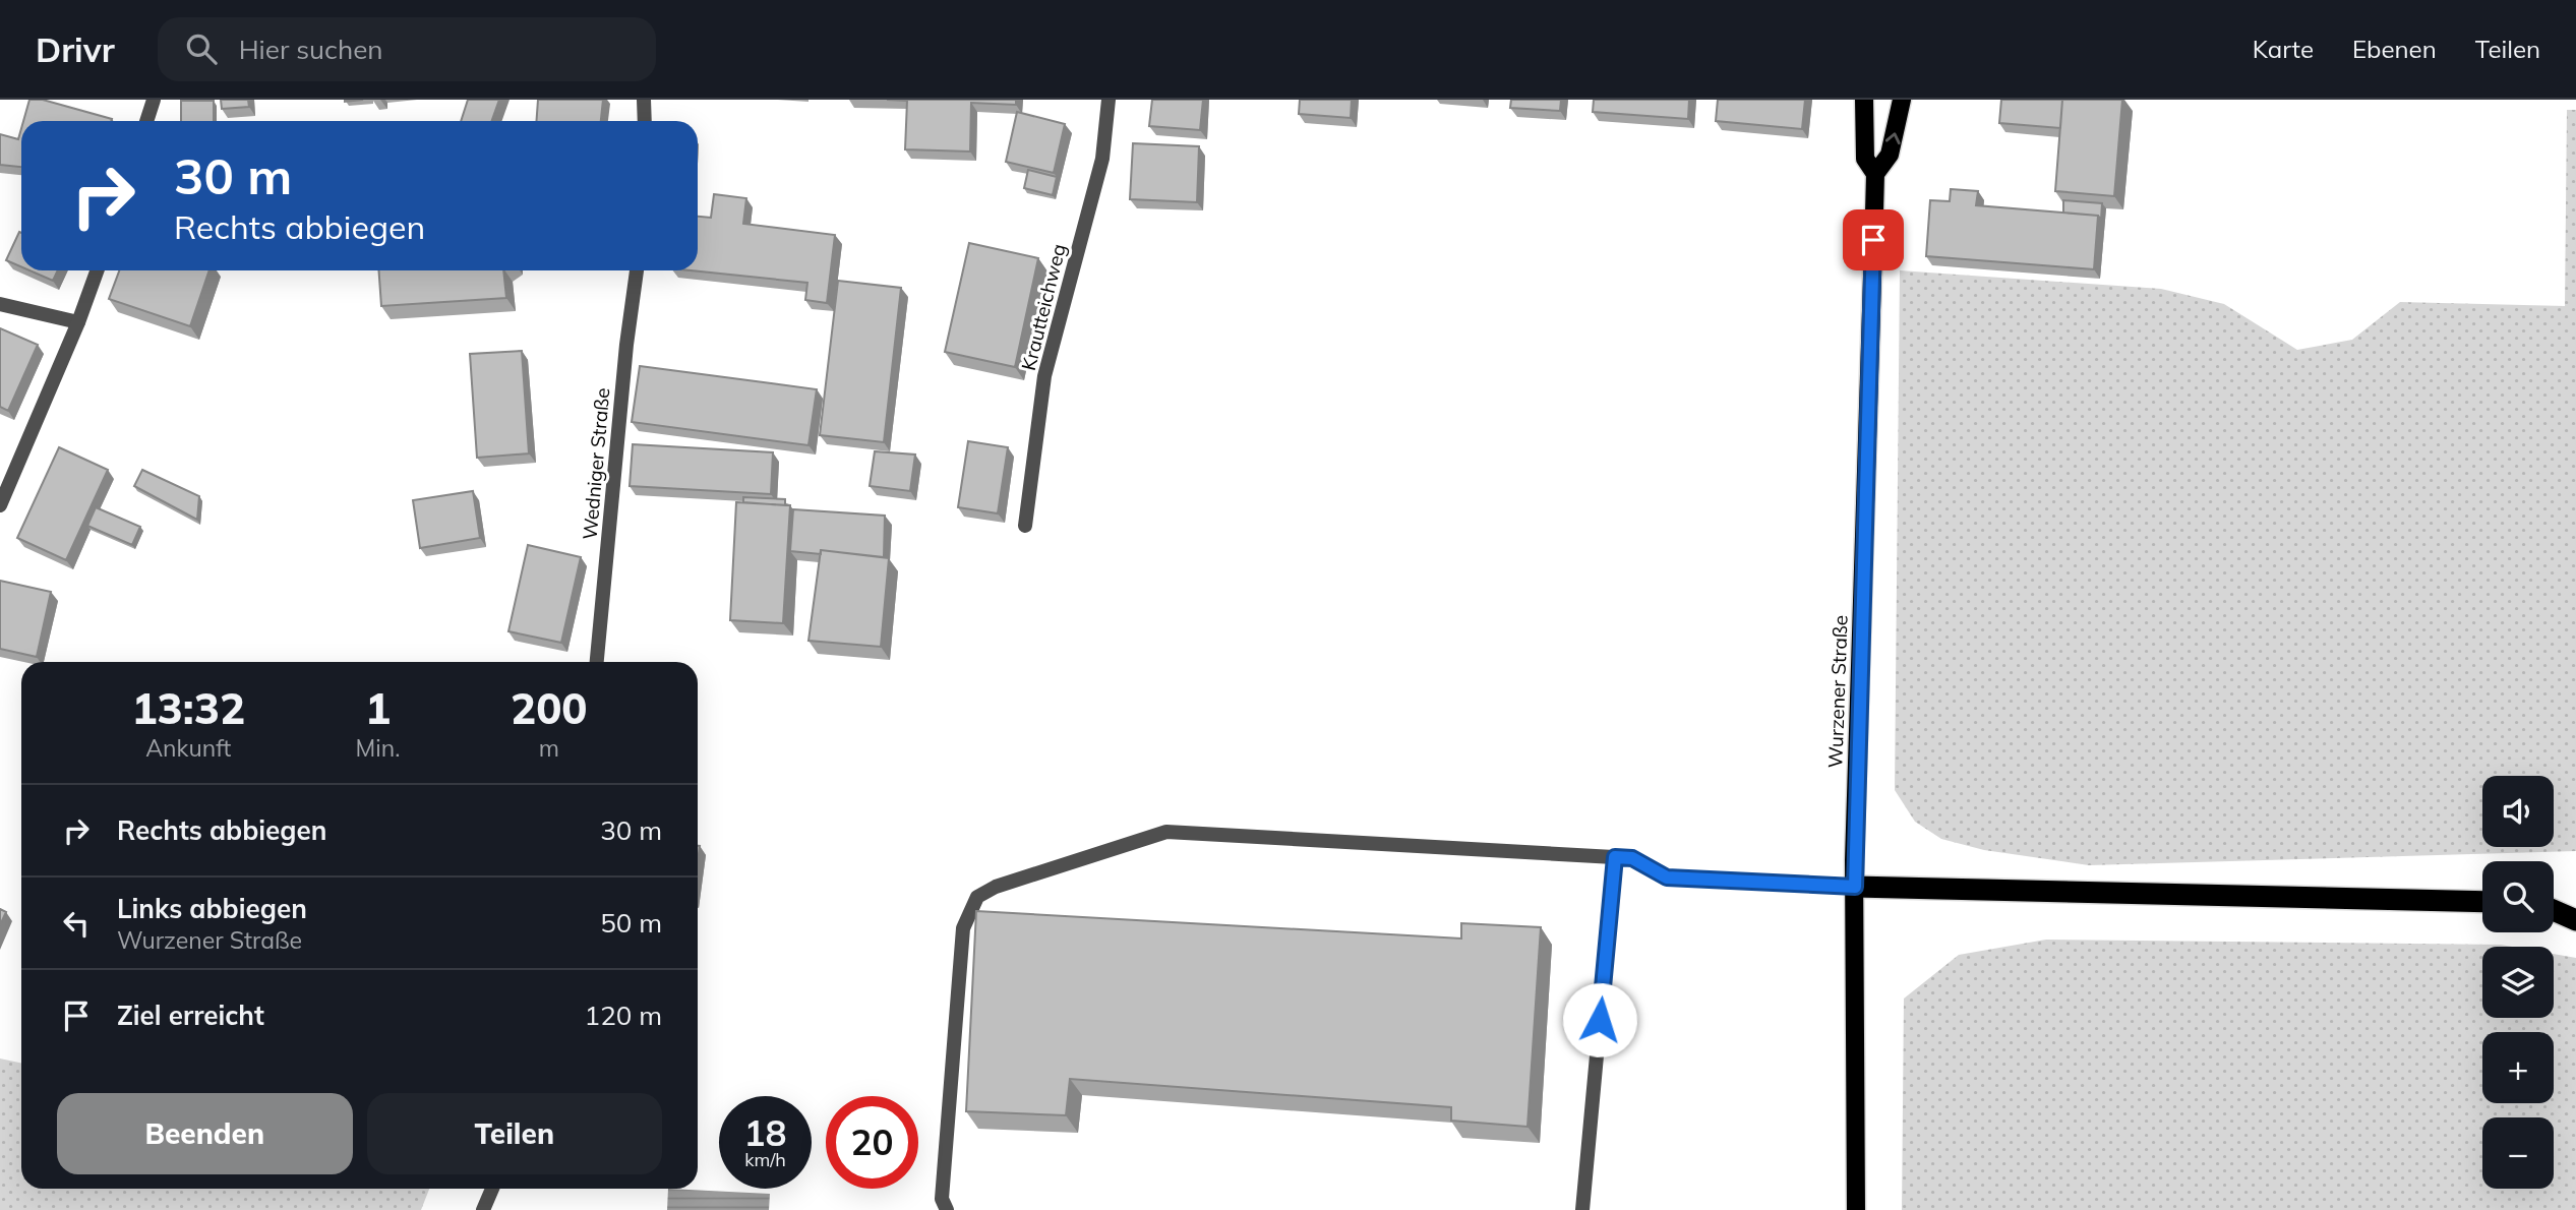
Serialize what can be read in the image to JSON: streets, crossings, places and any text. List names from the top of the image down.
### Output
{
  "streets": {
    "main road": ["Wurzener Straße"],
    "street": ["Krautteichweg", "Wedniger Straße"]
  },
  "page": {
    "header": "Drivr",
    "search": "Hier suchen",
    "nav": ["Karte", "Ebenen", "Teilen"],
    "turn": ["30 m", "Rechts abbiegen"],
    "eta": [
      "13:32",
      "Ankunft",
      "1",
      "Min.",
      "200",
      "m"
    ],
    "map_buttons": ["+", "−"],
    "list": [
      {
        "name": "Rechts abbiegen",
        "value": "30 m"
      },
      {
        "name": "Links abbiegen",
        "note": "Wurzener Straße",
        "value": "50 m"
      },
      {
        "name": "Ziel erreicht",
        "value": "120 m"
      }
    ],
    "buttons": ["Beenden", "Teilen"],
    "speed": "18 km/h",
    "limit": "20"
  }
}
